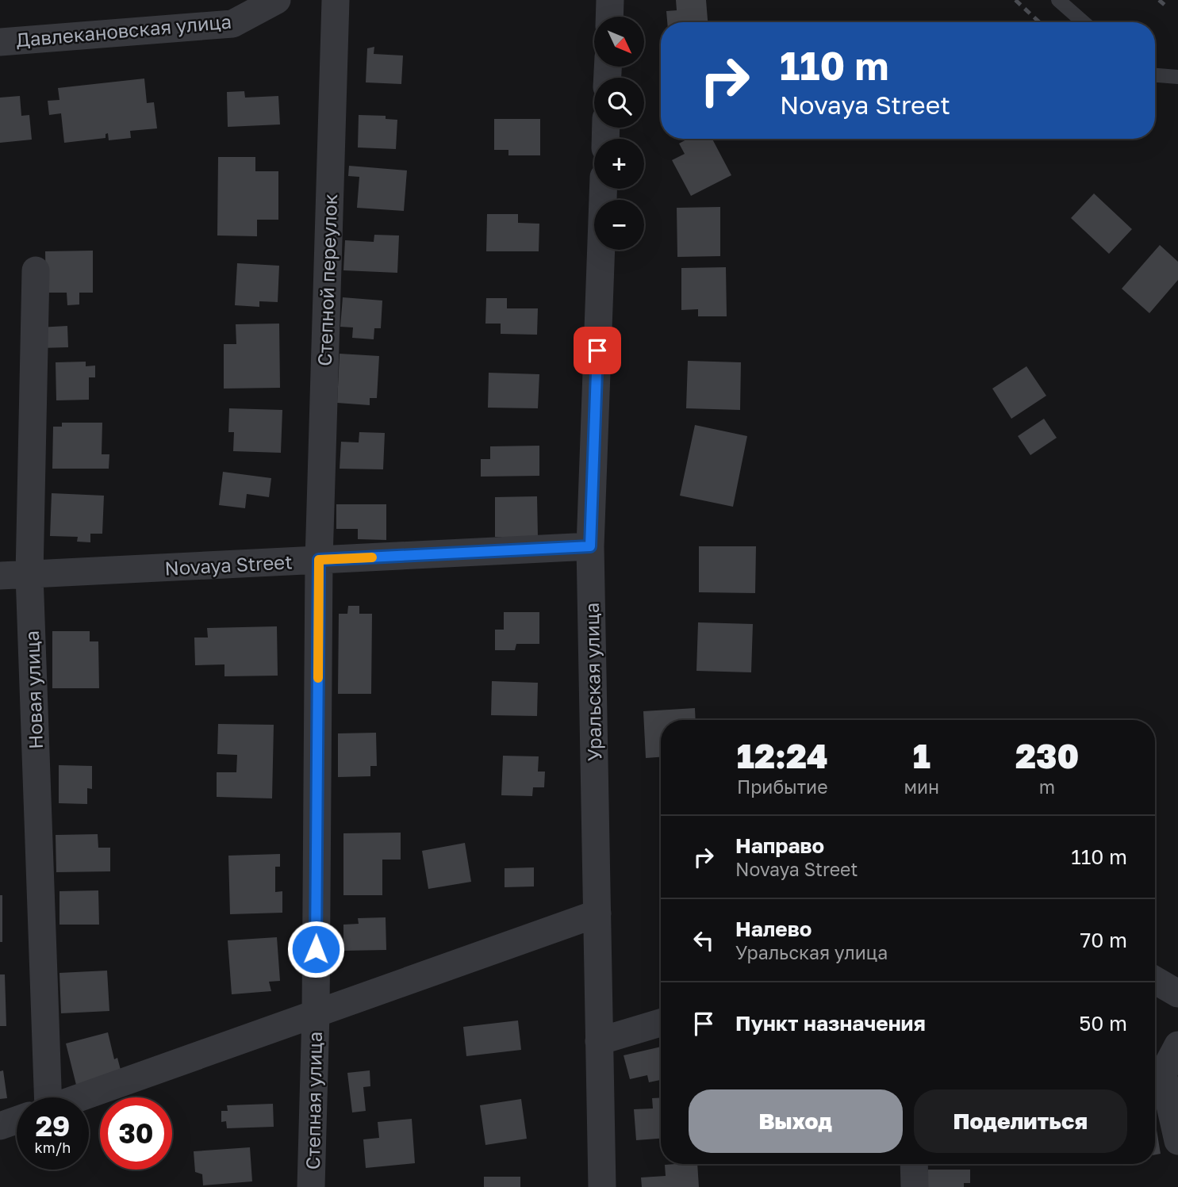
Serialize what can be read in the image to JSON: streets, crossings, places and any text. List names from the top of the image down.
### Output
{
  "streets": {
    "street": [
      "Давлекановская улица",
      "Степной переулок",
      "Novaya Street",
      "Уральская улица",
      "Новая улица",
      "Степная улица"
    ]
  },
  "crossings": [
    ["Степной переулок", "Novaya Street"],
    ["Novaya Street", "Уральская улица"],
    ["Novaya Street", "Новая улица"]
  ],
  "north": "bottom right",
  "page": {
    "map_buttons": ["+", "−"],
    "turn": ["110 m", "Novaya Street"],
    "eta": [
      "12:24",
      "Прибытие",
      "1",
      "мин",
      "230",
      "m"
    ],
    "list": [
      {
        "name": "Направо",
        "note": "Novaya Street",
        "value": "110 m"
      },
      {
        "name": "Налево",
        "note": "Уральская улица",
        "value": "70 m"
      },
      {
        "name": "Пункт назначения",
        "value": "50 m"
      }
    ],
    "buttons": ["Выход", "Поделиться"],
    "speed": "29 km/h",
    "limit": "30"
  }
}
